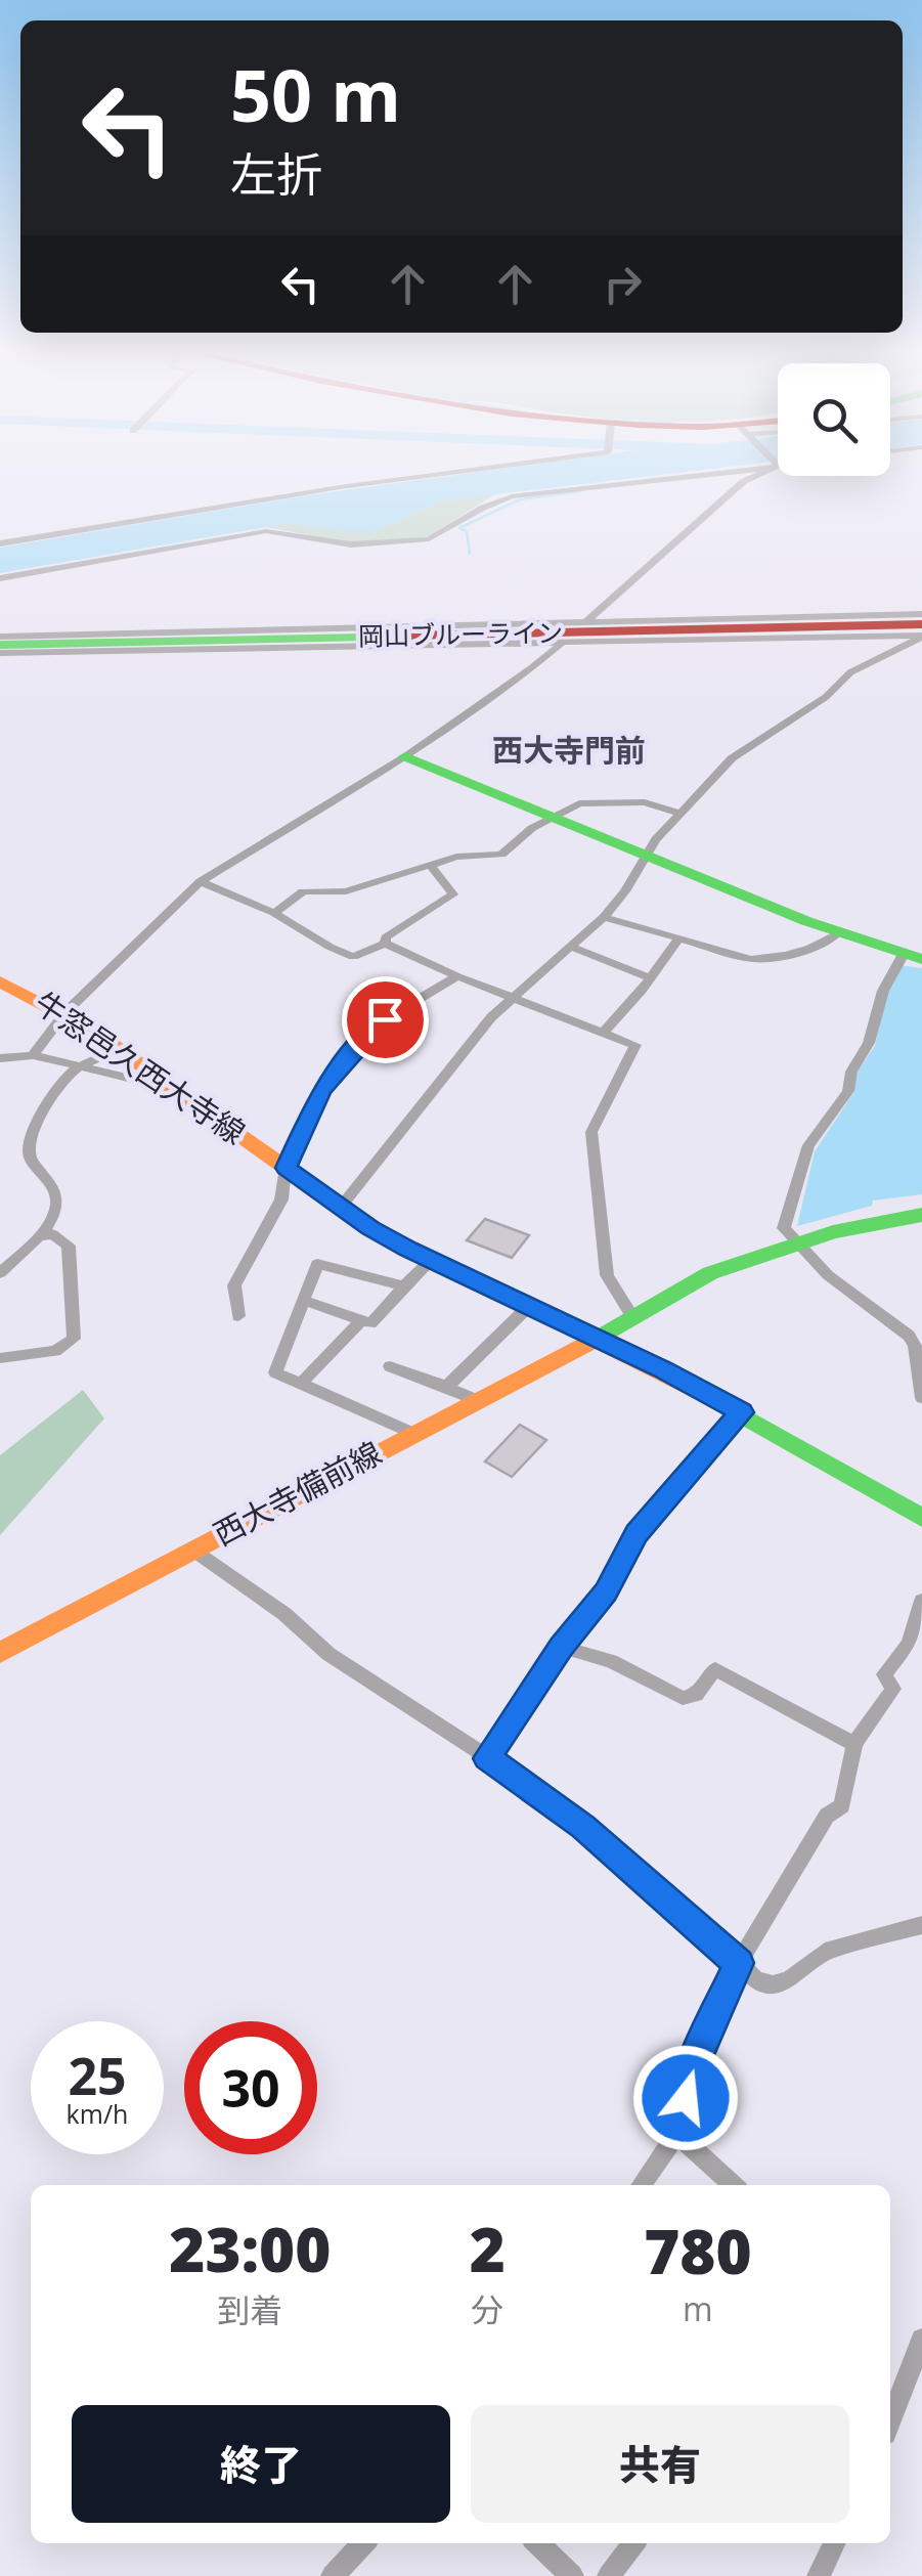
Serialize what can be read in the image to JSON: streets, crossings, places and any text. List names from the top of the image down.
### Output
{
  "streets": {
    "main road": ["岡山ブルーライン", "牛窓邑久西大寺線", "西大寺備前線"]
  },
  "crossings": [
    ["牛窓邑久西大寺線", "西大寺備前線"]
  ],
  "districts": ["西大寺門前"],
  "page": {
    "turn": ["50 m", "左折"],
    "speed": "25 km/h",
    "limit": "30",
    "eta": [
      "23:00",
      "到着",
      "2",
      "分",
      "780",
      "m"
    ],
    "buttons": ["終了", "共有"]
  }
}
